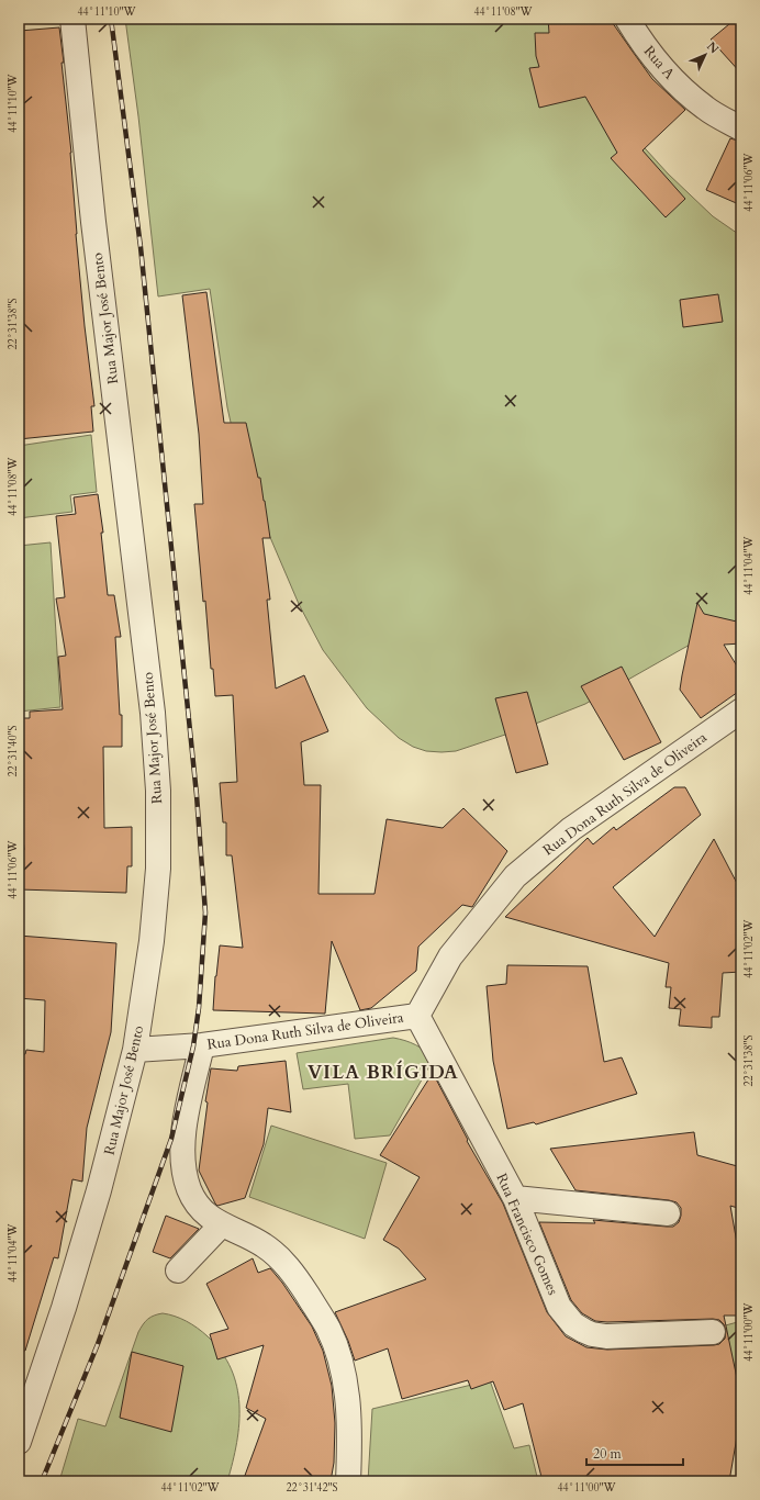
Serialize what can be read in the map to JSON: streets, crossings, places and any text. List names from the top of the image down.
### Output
{
  "streets": {
    "street": [
      "Rua A",
      "Rua Major José Bento",
      "Rua Dona Ruth Silva de Oliveira",
      "Rua Francisco Gomes"
    ]
  },
  "crossings": [
    ["Rua Major José Bento", "Rua Dona Ruth Silva de Oliveira"],
    ["Rua Dona Ruth Silva de Oliveira", "Rua Francisco Gomes"]
  ],
  "districts": ["VILA BRÍGIDA"],
  "scale_bar": "20 m",
  "north": "top right",
  "coordinates": [
    "44°11'10\"W",
    "44°11'08\"W",
    "44°11'06\"W",
    "22°31'38\"S",
    "44°11'04\"W",
    "22°31'40\"S",
    "44°11'02\"W",
    "44°11'00\"W",
    "22°31'42\"S"
  ]
}
